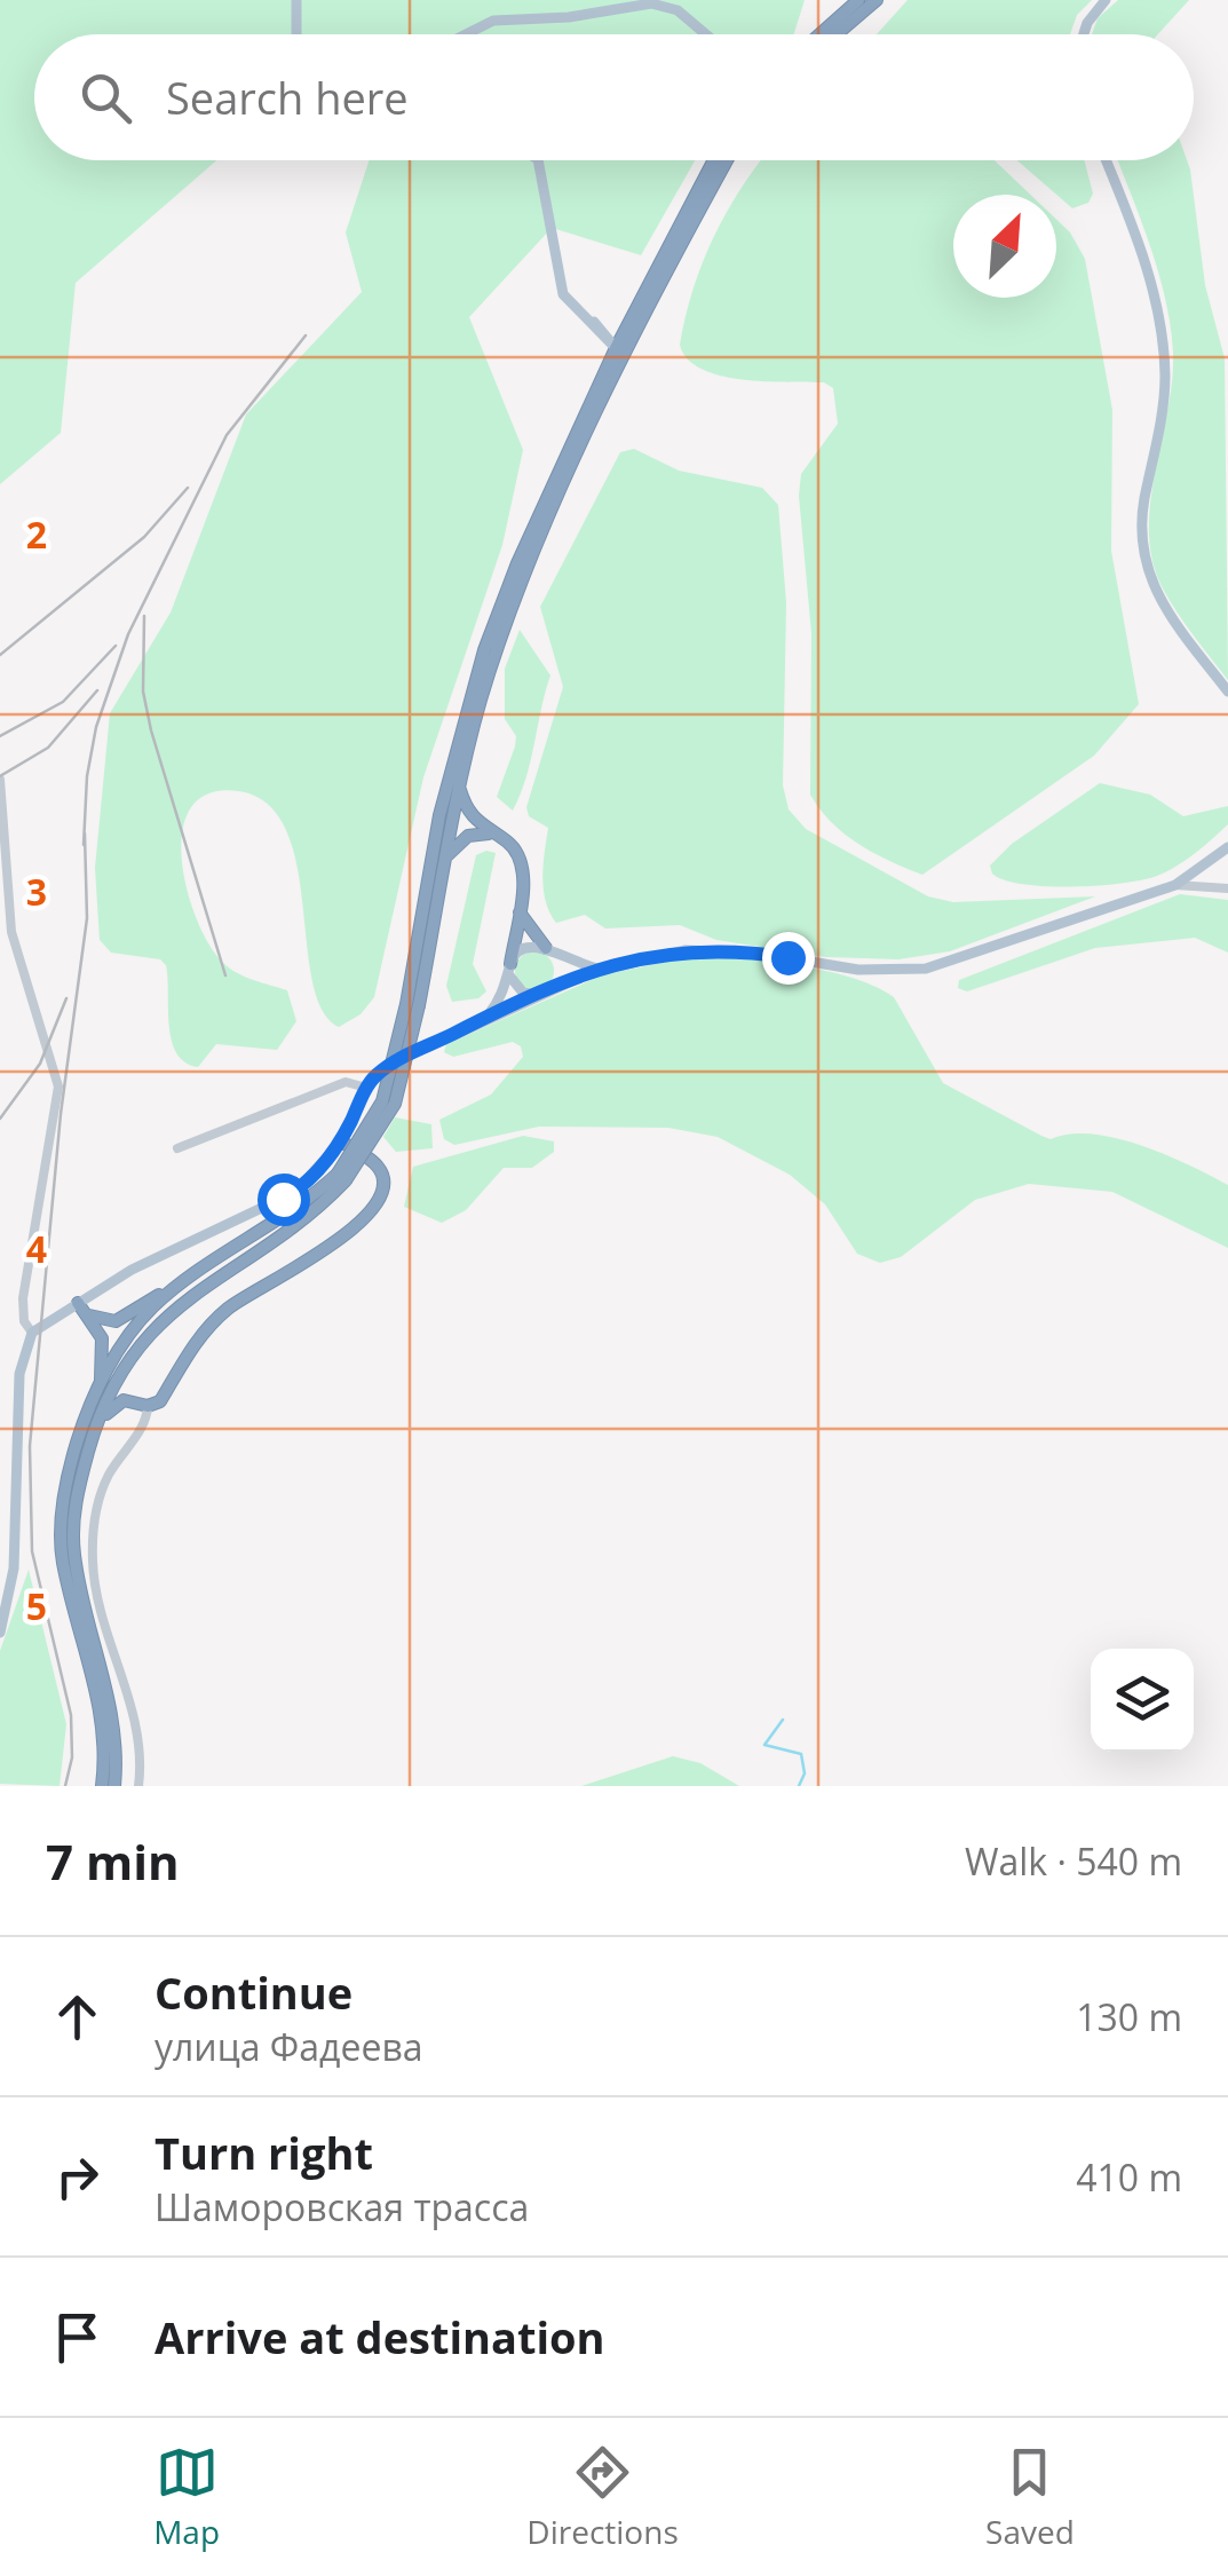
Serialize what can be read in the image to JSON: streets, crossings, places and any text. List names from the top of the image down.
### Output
{
  "north": "top right",
  "page": {
    "search": "Search here",
    "heading": ["7 min", "Walk · 540 m"],
    "list": [
      ["Continue", "улица Фадеева", "130 m"],
      ["Turn right", "Шаморовская трасса", "410 m"],
      "Arrive at destination"
    ],
    "nav": ["Map", "Directions", "Saved"]
  },
  "grid": {
    "rows": [
      "2",
      "3",
      "4",
      "5"
    ]
  }
}
